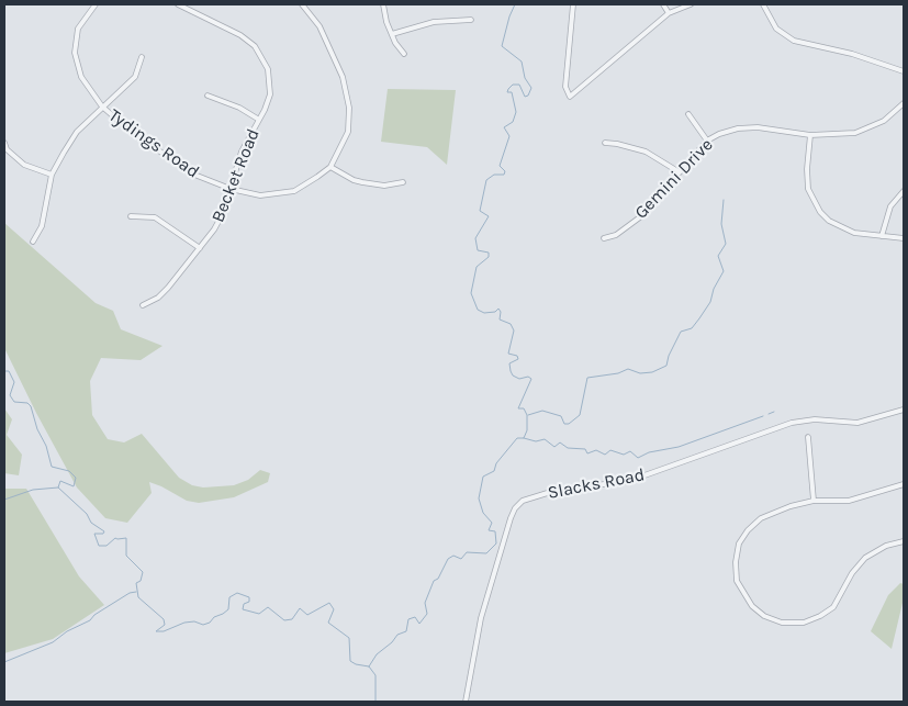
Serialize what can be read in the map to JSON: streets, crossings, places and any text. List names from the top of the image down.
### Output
{
  "streets": {
    "street": [
      "Tydings Road",
      "Becket Road",
      "Gemini Drive",
      "Slacks Road"
    ]
  },
  "crossings": [
    ["Tydings Road", "Becket Road"]
  ]
}
